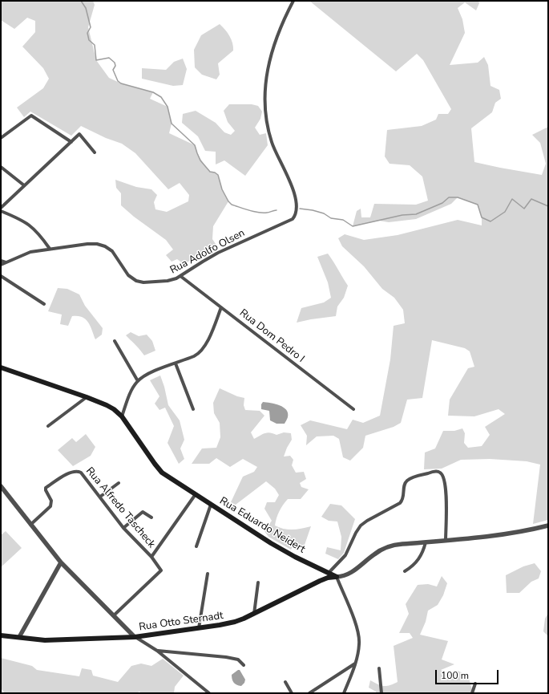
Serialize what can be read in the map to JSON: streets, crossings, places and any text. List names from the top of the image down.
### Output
{
  "streets": {
    "main road": ["Rua Eduardo Neidert", "Rua Otto Sternadt"],
    "street": ["Rua Adolfo Olsen", "Rua Dom Pedro I", "Rua Alfredo Tascheck"]
  },
  "crossings": [
    ["Rua Adolfo Olsen", "Rua Dom Pedro I"],
    ["Rua Eduardo Neidert", "Rua Otto Sternadt"]
  ],
  "scale_bar": "100 m"
}
